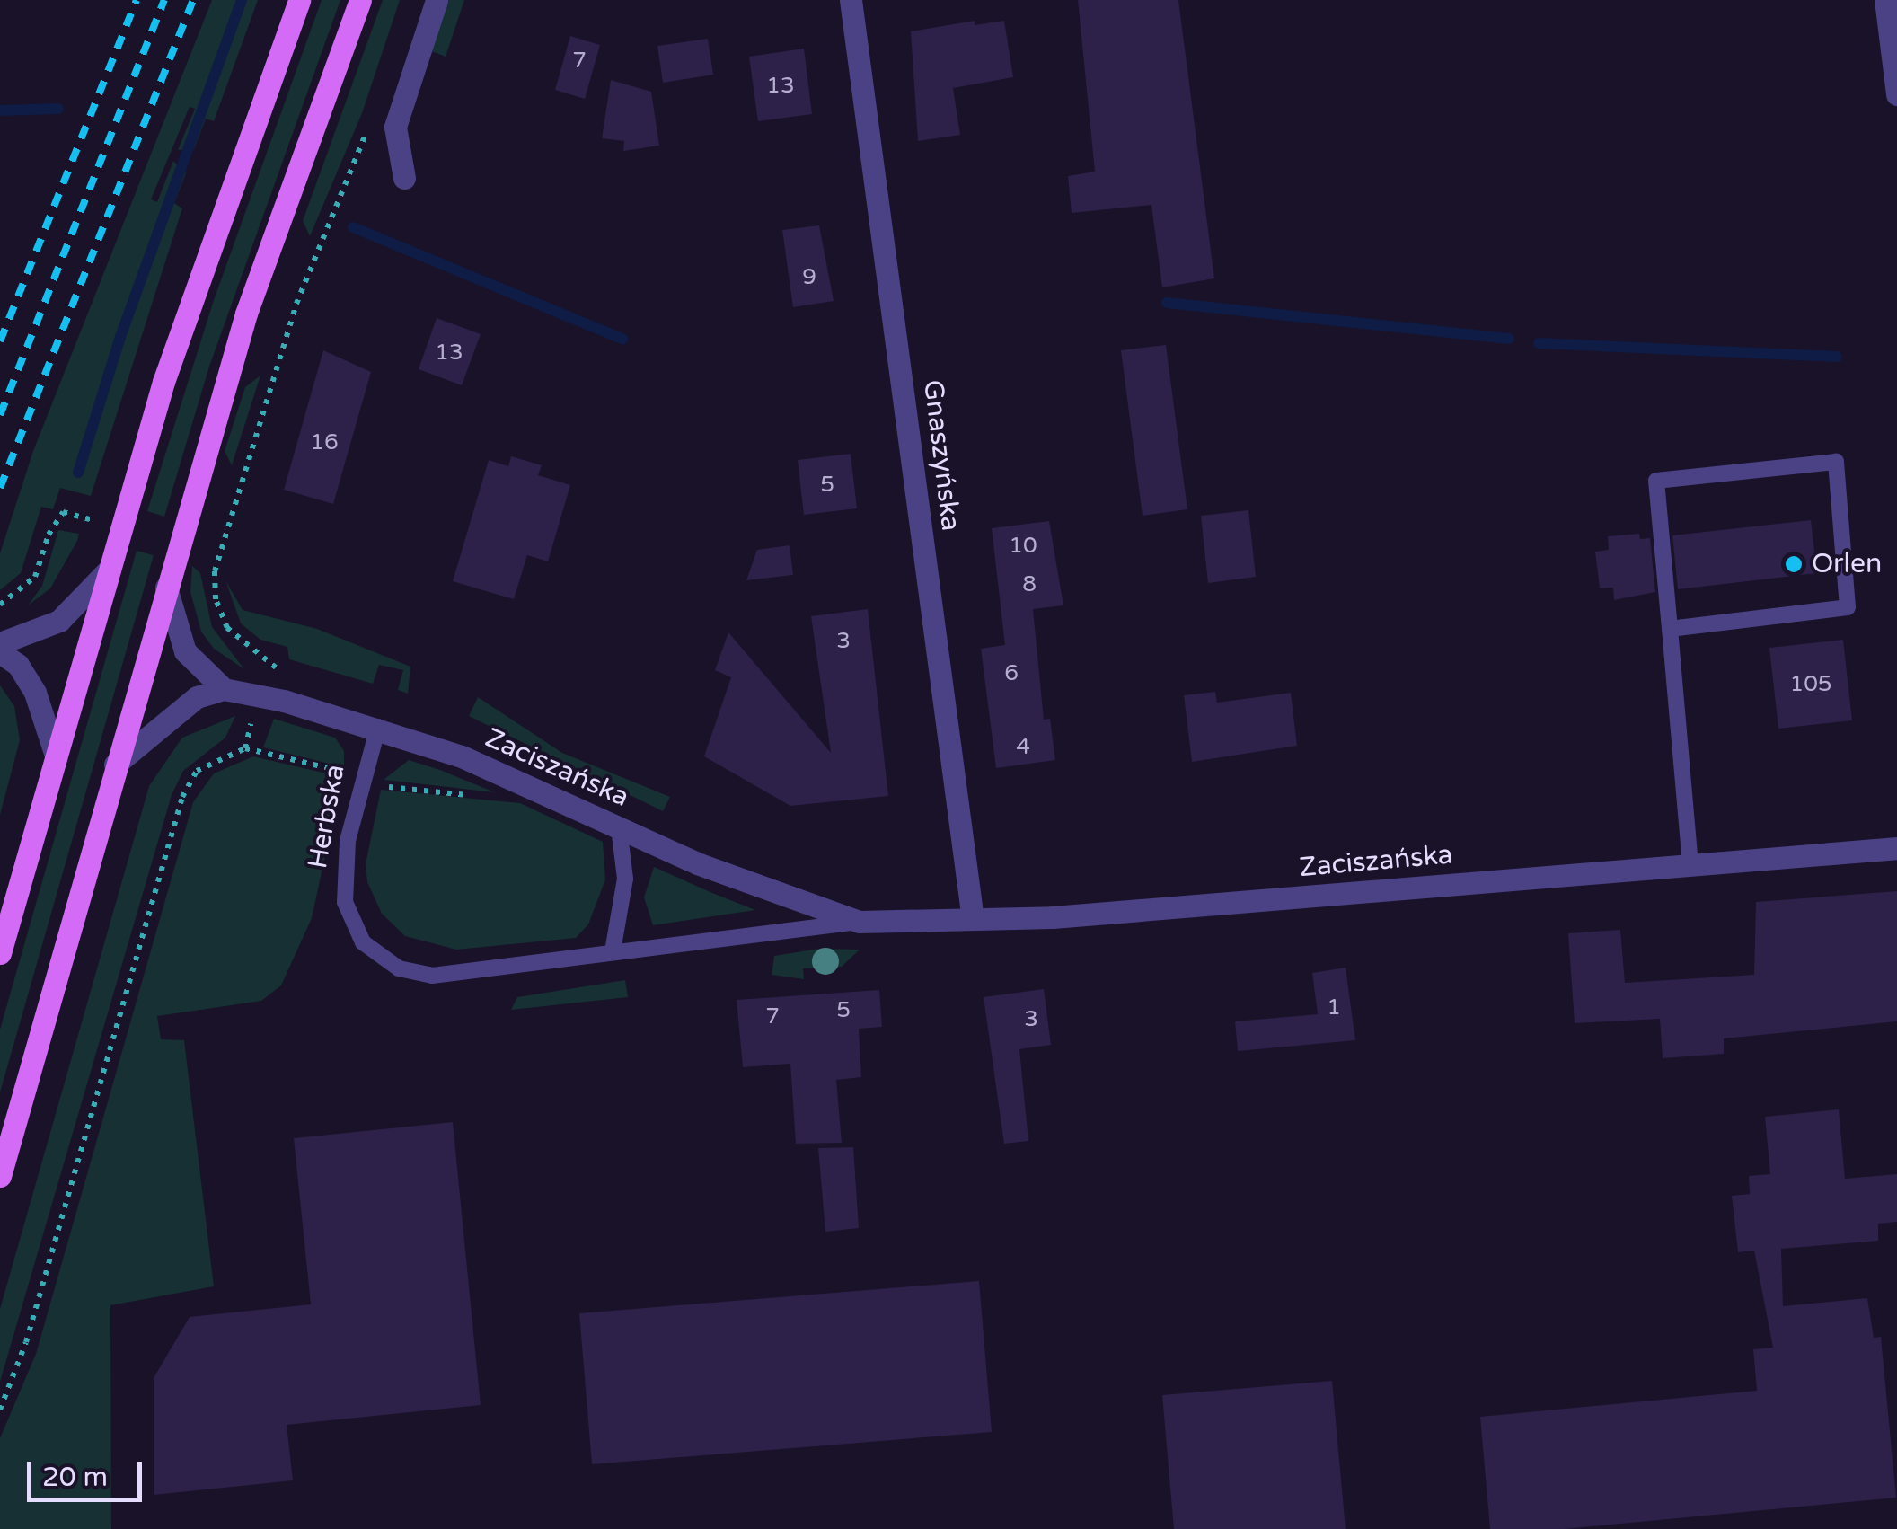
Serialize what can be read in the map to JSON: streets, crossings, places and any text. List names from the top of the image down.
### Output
{
  "streets": {
    "street": ["Gnaszyńska", "Zaciszańska"],
    "lane": ["Herbska"]
  },
  "crossings": [
    ["Gnaszyńska", "Zaciszańska"],
    ["Zaciszańska", "Herbska"]
  ],
  "places": ["Orlen"],
  "house_numbers": [
    "7",
    "13",
    "9",
    "13",
    "16",
    "5",
    "10",
    "8",
    "3",
    "6",
    "105",
    "4",
    "1",
    "5",
    "7",
    "3"
  ],
  "scale_bar": "20 m"
}
